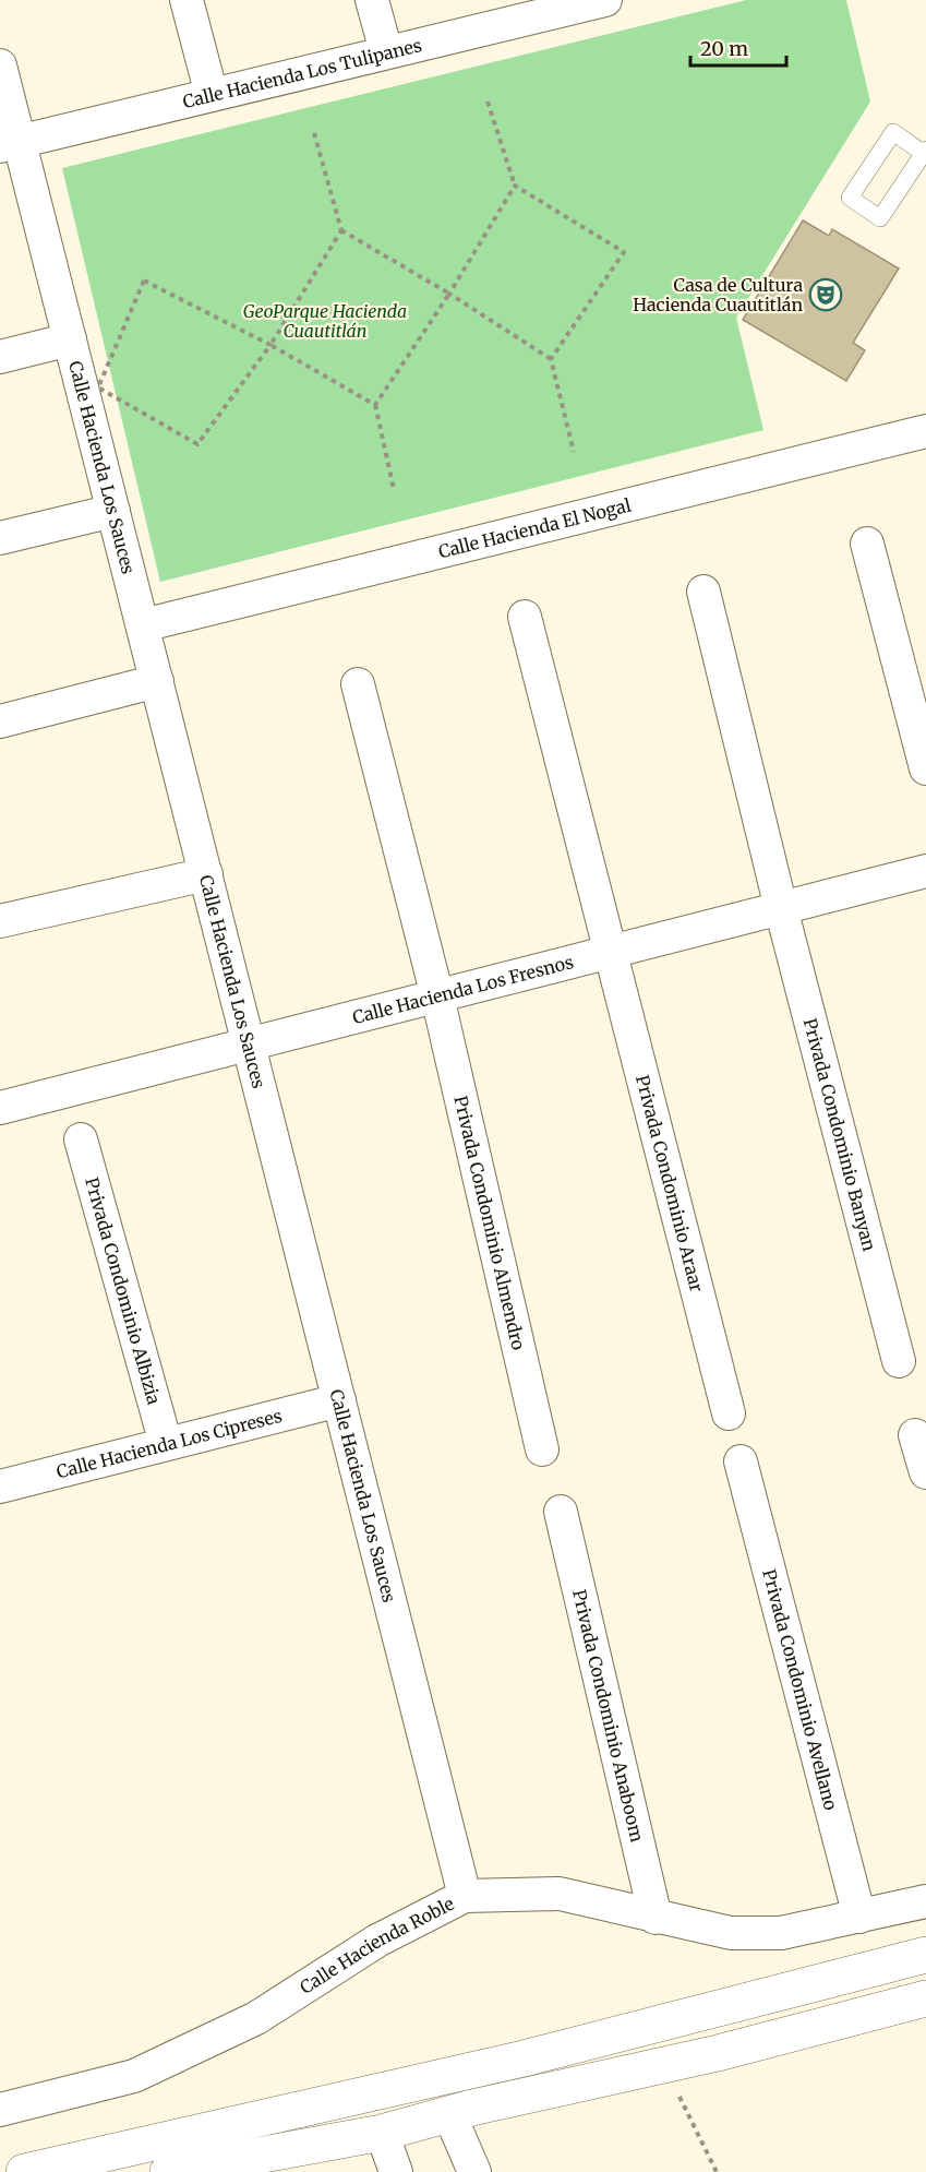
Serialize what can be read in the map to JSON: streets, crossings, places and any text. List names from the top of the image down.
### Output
{
  "streets": {
    "street": [
      "Calle Hacienda Los Tulipanes",
      "Calle Hacienda Los Sauces",
      "Calle Hacienda El Nogal",
      "Calle Hacienda Los Fresnos",
      "Privada Condominio Banyan",
      "Privada Condominio Araar",
      "Privada Condominio Almendro",
      "Privada Condominio Albizia",
      "Calle Hacienda Los Cipreses",
      "Privada Condominio Avellano",
      "Privada Condominio Anaboom",
      "Calle Hacienda Roble"
    ]
  },
  "crossings": [
    ["Calle Hacienda Los Tulipanes", "Calle Hacienda Los Sauces"],
    ["Calle Hacienda Los Sauces", "Calle Hacienda El Nogal"],
    ["Calle Hacienda Los Sauces", "Calle Hacienda Los Fresnos"],
    ["Calle Hacienda Los Sauces", "Calle Hacienda Los Cipreses"],
    ["Calle Hacienda Los Sauces", "Calle Hacienda Roble"],
    ["Calle Hacienda Los Fresnos", "Privada Condominio Banyan"],
    ["Calle Hacienda Los Fresnos", "Privada Condominio Araar"],
    ["Calle Hacienda Los Fresnos", "Privada Condominio Almendro"],
    ["Privada Condominio Albizia", "Calle Hacienda Los Cipreses"],
    ["Privada Condominio Avellano", "Calle Hacienda Roble"],
    ["Privada Condominio Anaboom", "Calle Hacienda Roble"]
  ],
  "parks": ["GeoParque Hacienda Cuautitlán"],
  "places": {
    "theatre": ["Casa de Cultura Hacienda Cuautitlán"]
  },
  "scale_bar": "20 m"
}
